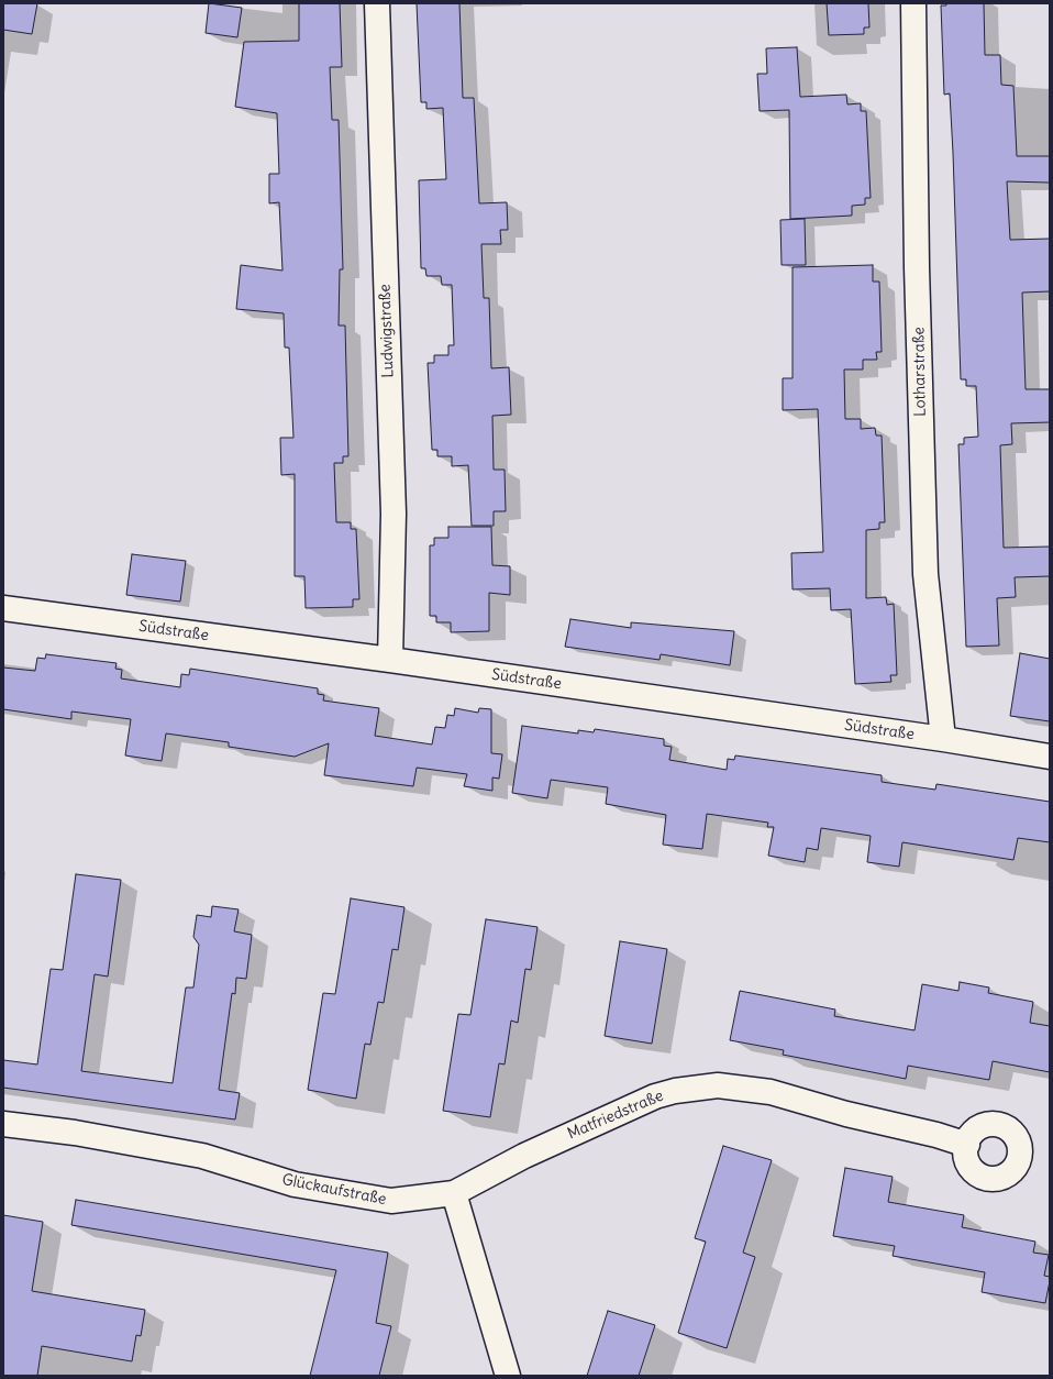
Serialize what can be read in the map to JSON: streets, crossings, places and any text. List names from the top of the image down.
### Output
{
  "streets": {
    "street": [
      "Ludwigstraße",
      "Lotharstraße",
      "Südstraße",
      "Matfriedstraße",
      "Glückaufstraße"
    ]
  },
  "crossings": [
    ["Ludwigstraße", "Südstraße"],
    ["Lotharstraße", "Südstraße"],
    ["Matfriedstraße", "Glückaufstraße"]
  ]
}
